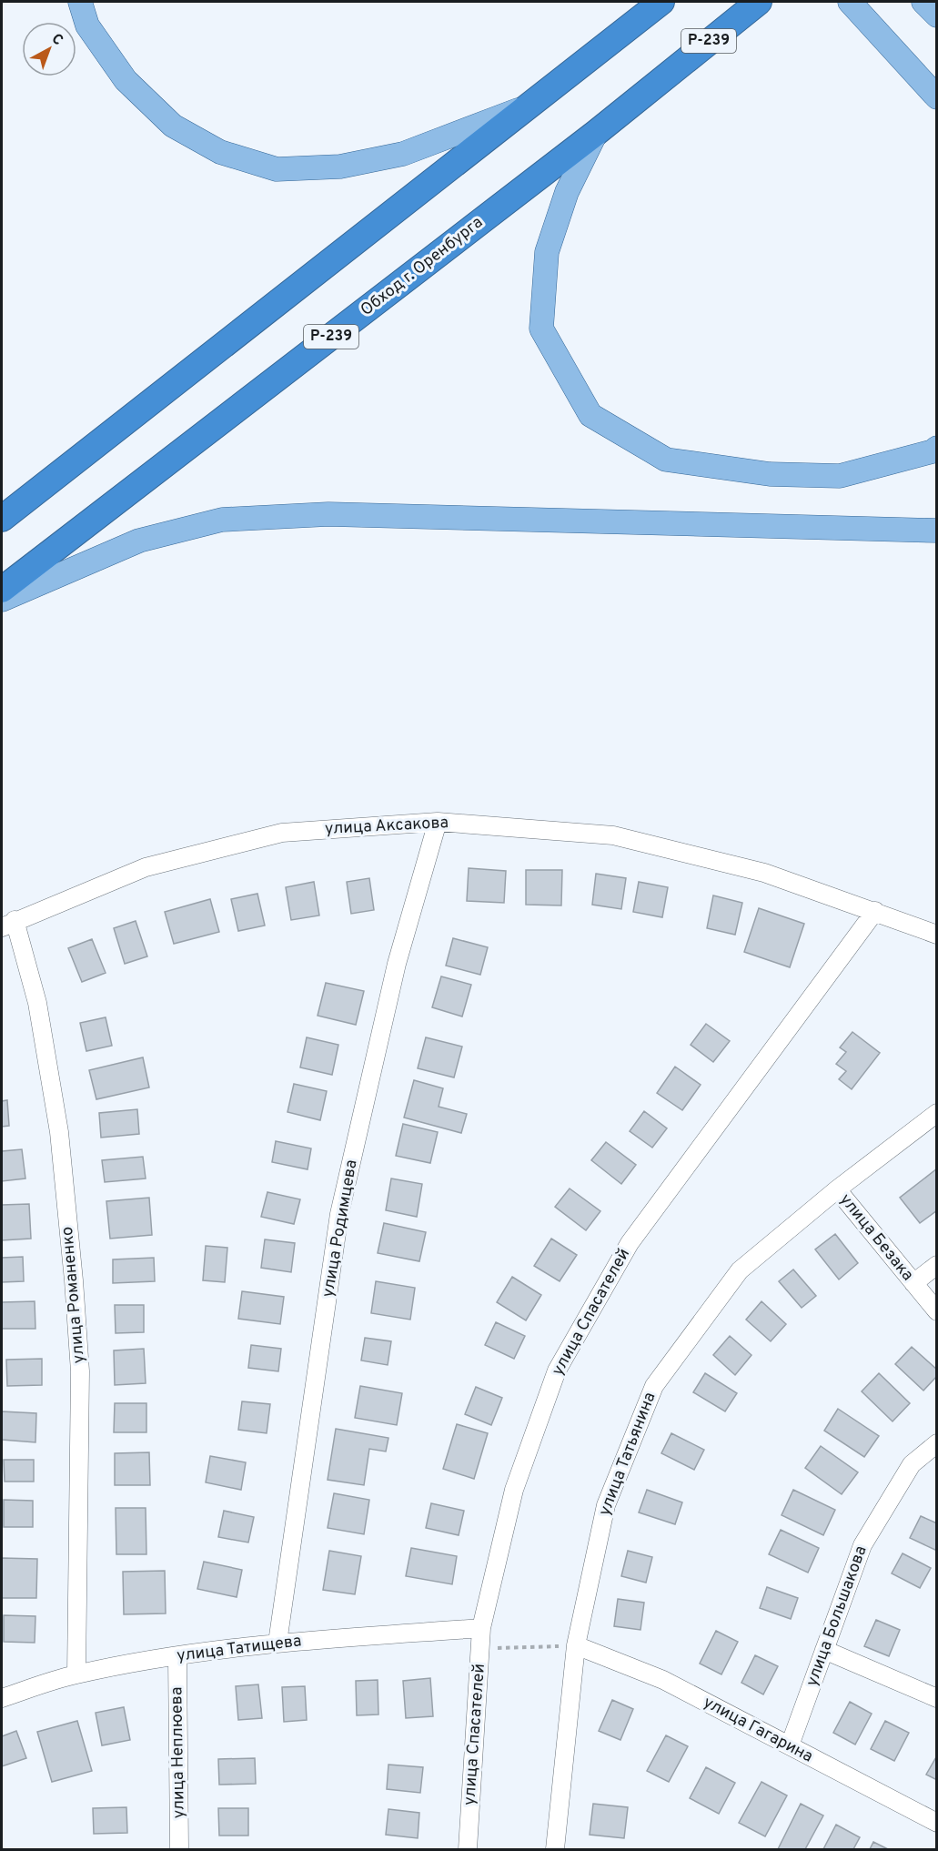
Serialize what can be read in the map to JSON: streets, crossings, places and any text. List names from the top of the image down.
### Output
{
  "streets": {
    "highway": ["Р-239", "Обход г. Оренбурга"],
    "street": [
      "улица Аксакова",
      "улица Родимцева",
      "улица Безака",
      "улица Романенко",
      "улица Спасателей",
      "улица Татьянина",
      "улица Большакова",
      "улица Татищева",
      "улица Гагарина",
      "улица Неплюева"
    ]
  },
  "crossings": [
    ["улица Аксакова", "улица Родимцева"],
    ["улица Аксакова", "улица Романенко"],
    ["улица Аксакова", "улица Спасателей"],
    ["улица Родимцева", "улица Татищева"],
    ["улица Безака", "улица Татьянина"],
    ["улица Романенко", "улица Татищева"],
    ["улица Спасателей", "улица Татищева"],
    ["улица Татьянина", "улица Гагарина"],
    ["улица Большакова", "улица Гагарина"],
    ["улица Татищева", "улица Неплюева"]
  ],
  "north": "top right"
}
